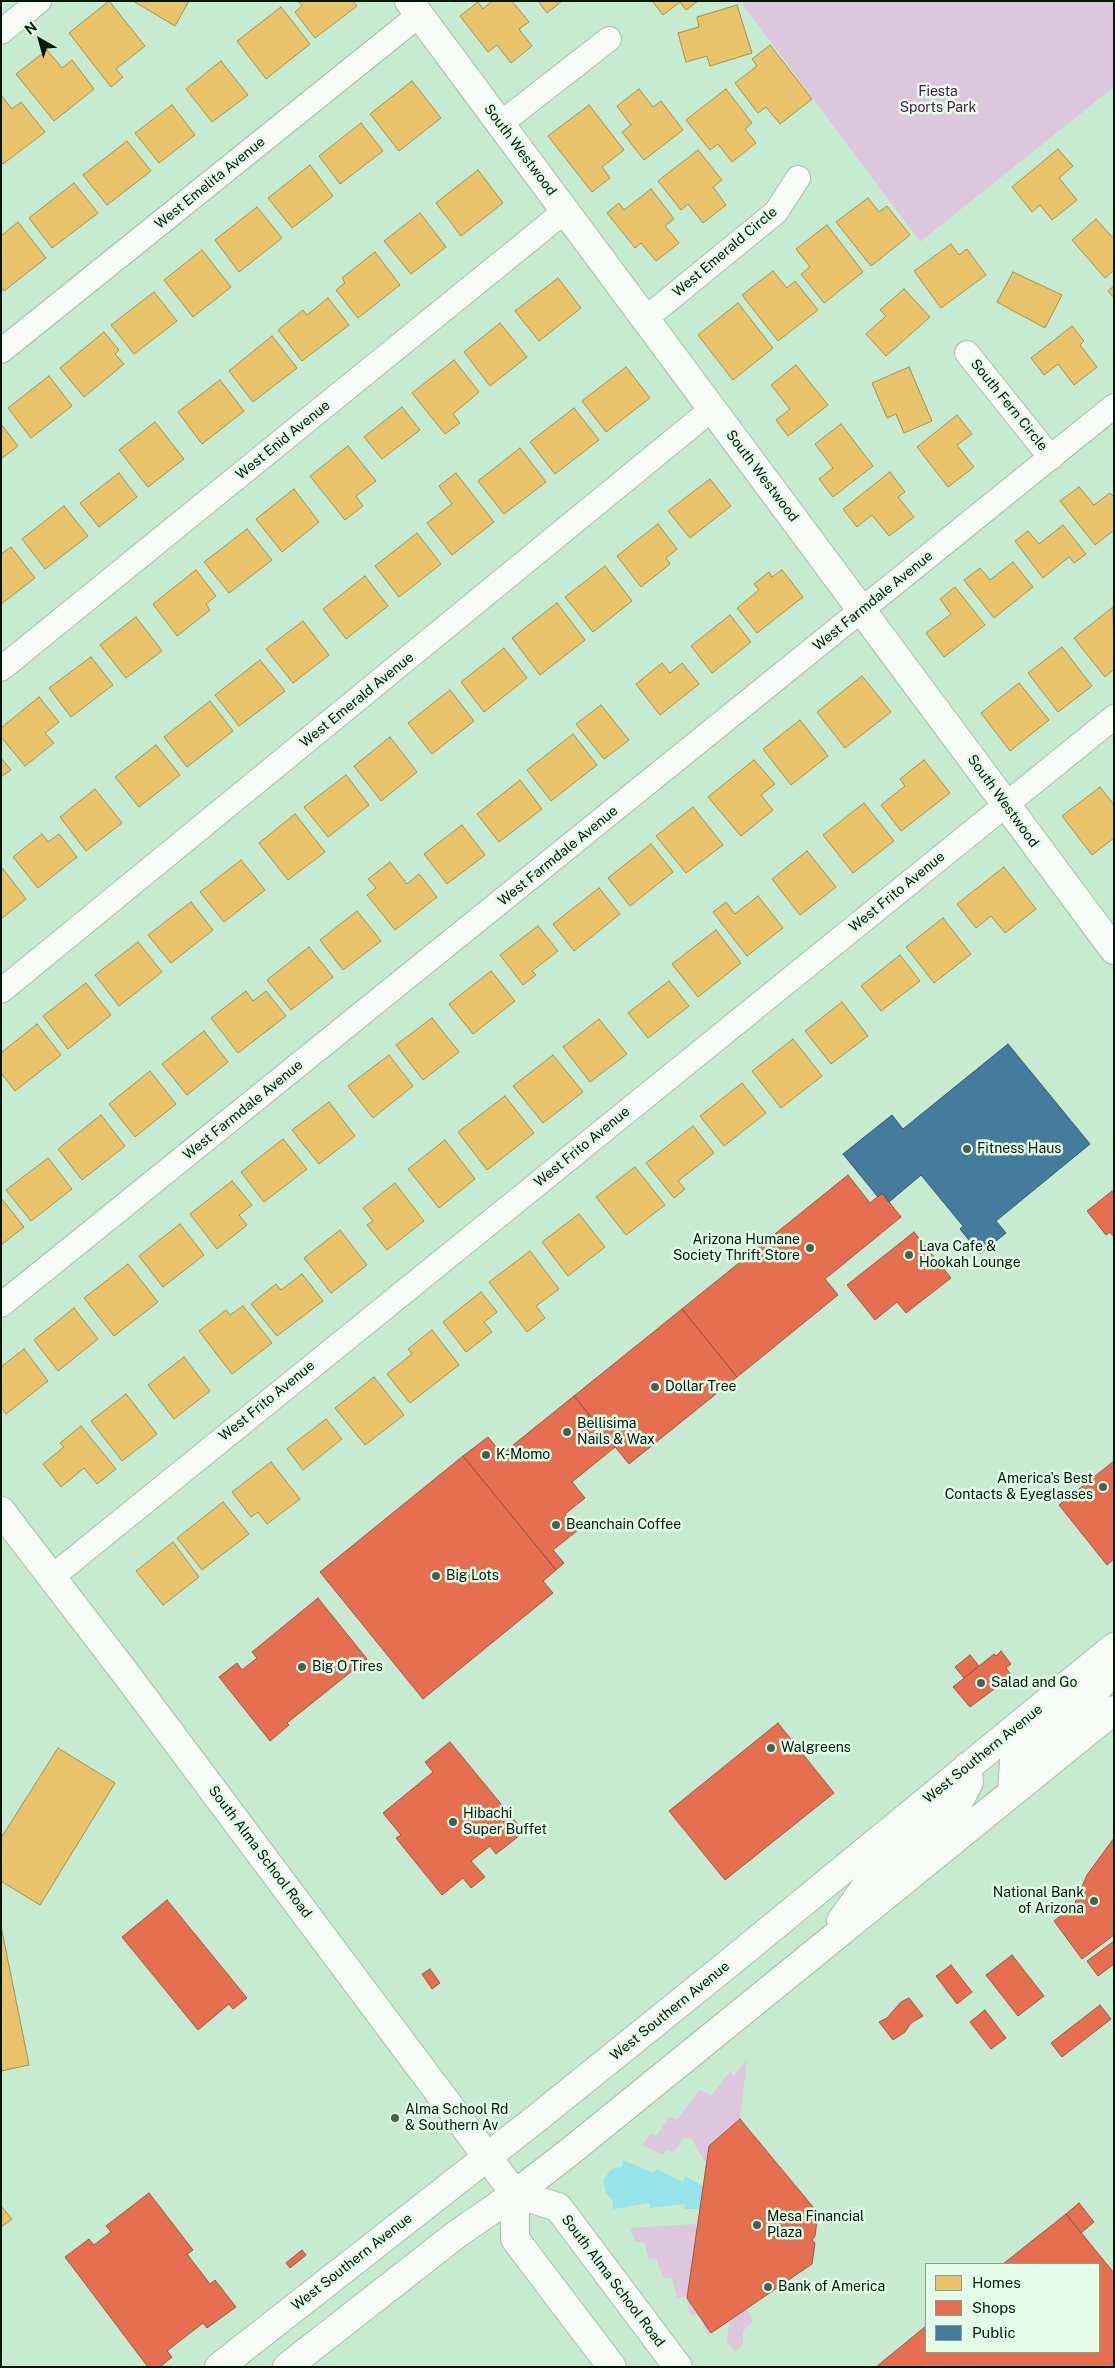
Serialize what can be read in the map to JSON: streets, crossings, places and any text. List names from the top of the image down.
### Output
{
  "streets": {
    "main road": ["South Westwood", "West Southern Avenue", "South Alma School Road"],
    "street": [
      "West Emelita Avenue",
      "West Emerald Circle",
      "South Fern Circle",
      "West Enid Avenue",
      "West Farmdale Avenue",
      "West Emerald Avenue",
      "West Frito Avenue"
    ]
  },
  "crossings": [
    ["South Westwood", "West Emelita Avenue"],
    ["South Westwood", "West Emerald Circle"],
    ["South Westwood", "West Enid Avenue"],
    ["South Westwood", "West Farmdale Avenue"],
    ["South Westwood", "West Emerald Avenue"],
    ["South Westwood", "West Frito Avenue"],
    ["South Fern Circle", "West Farmdale Avenue"],
    ["West Frito Avenue", "South Alma School Road"],
    ["West Southern Avenue", "South Alma School Road"]
  ],
  "parks": ["Fiesta Sports Park"],
  "places": [
    "Fitness Haus",
    "Arizona Humane Society Thrift Store",
    "Lava Cafe & Hookah Lounge",
    "Dollar Tree",
    "Bellisima Nails & Wax",
    "K-Momo",
    "America's Best Contacts & Eyeglasses",
    "Beanchain Coffee",
    "Big Lots",
    "Big O Tires",
    "Salad and Go",
    "Walgreens",
    "Hibachi Super Buffet",
    "National Bank of Arizona",
    "Alma School Rd & Southern Av",
    "Mesa Financial Plaza",
    "Bank of America"
  ],
  "legend": ["Homes", "Shops", "Public"],
  "north": "top left"
}
